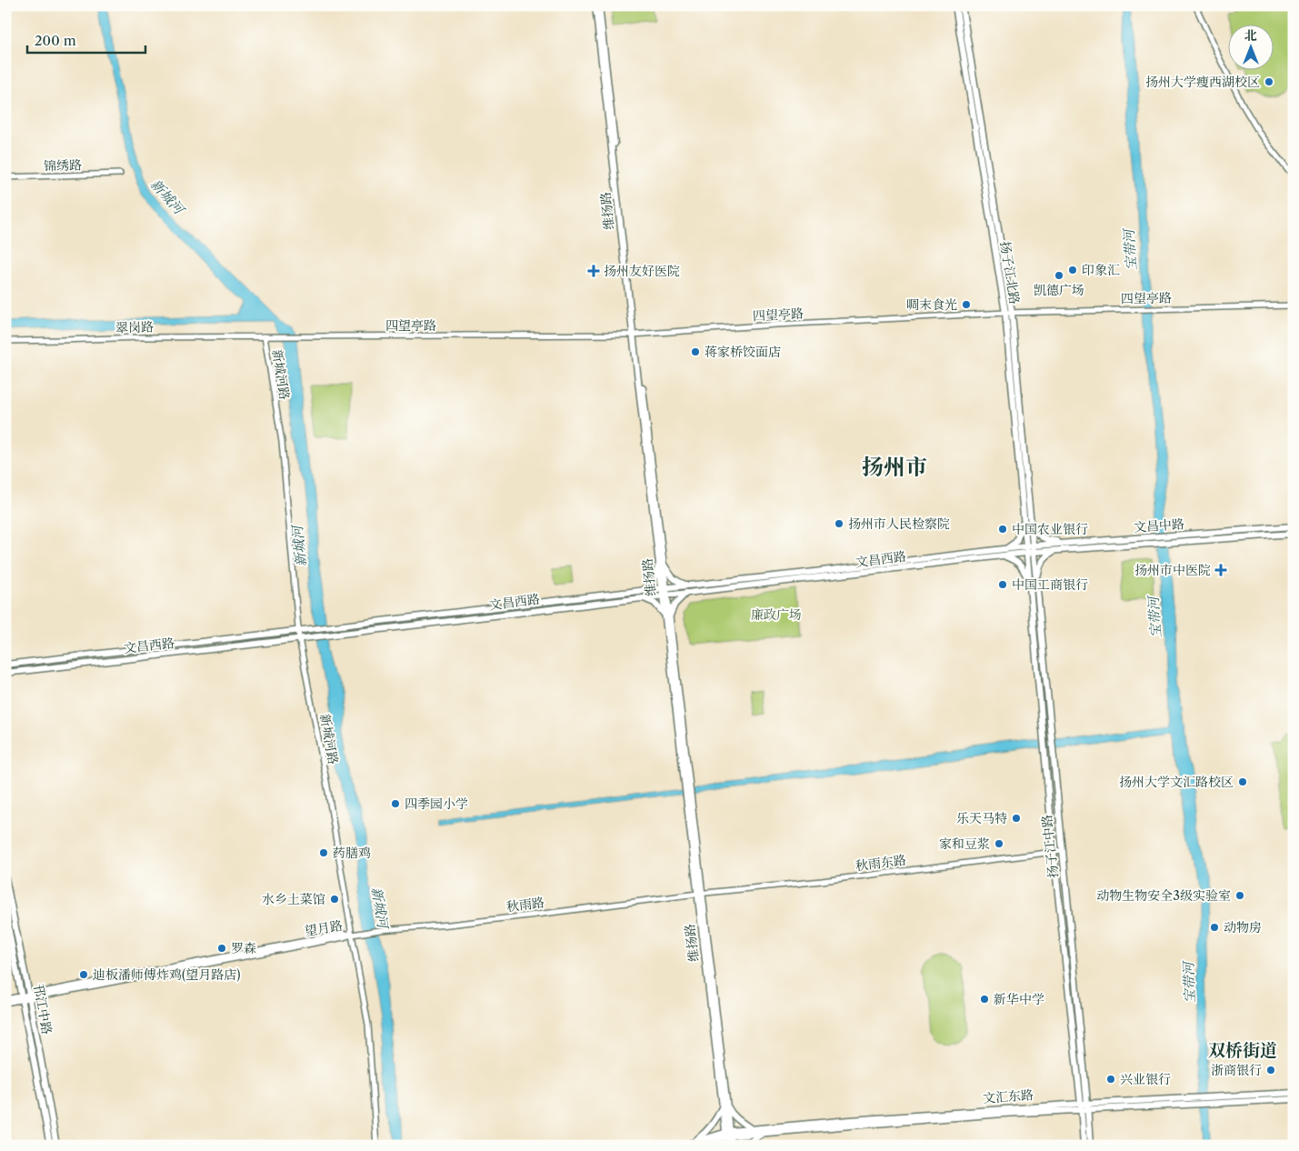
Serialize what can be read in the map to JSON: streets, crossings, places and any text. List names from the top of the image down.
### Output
{
  "streets": {
    "main road": [
      "维扬路",
      "扬子江北路",
      "文昌中路",
      "文昌西路",
      "扬子江中路",
      "邗江中路",
      "文汇东路"
    ],
    "street": [
      "锦绣路",
      "四望亭路",
      "翠岗路",
      "新城河路",
      "秋雨东路",
      "秋雨路",
      "望月路"
    ]
  },
  "crossings": [
    ["维扬路", "四望亭路"],
    ["维扬路", "文昌西路"],
    ["维扬路", "秋雨东路"],
    ["维扬路", "秋雨路"],
    ["维扬路", "文汇东路"],
    ["扬子江北路", "四望亭路"],
    ["扬子江北路", "文昌中路"],
    ["扬子江北路", "文昌西路"],
    ["扬子江北路", "扬子江中路"],
    ["四望亭路", "翠岗路"],
    ["四望亭路", "新城河路"],
    ["翠岗路", "新城河路"],
    ["新城河路", "文昌西路"],
    ["新城河路", "秋雨路"],
    ["新城河路", "望月路"],
    ["文昌中路", "文昌西路"],
    ["文昌中路", "扬子江中路"],
    ["文昌西路", "扬子江中路"],
    ["扬子江中路", "秋雨东路"],
    ["扬子江中路", "文汇东路"],
    ["秋雨东路", "秋雨路"],
    ["秋雨路", "望月路"],
    ["望月路", "邗江中路"]
  ],
  "districts": ["扬州市", "双桥街道"],
  "water": ["新城河", "宝带河"],
  "parks": ["廉政广场"],
  "places": {
    "other": [
      "扬州大学瘦西湖校区",
      "印象汇",
      "凯德广场",
      "啁末食光",
      "蒋家桥饺面店",
      "扬州市人民检察院",
      "中国农业银行",
      "中国工商银行",
      "扬州大学文汇路校区",
      "四季园小学",
      "乐天马特",
      "家和豆浆",
      "药膳鸡",
      "动物生物安全3级实验室",
      "水乡土菜馆",
      "动物房",
      "罗森",
      "迪板潘师傅炸鸡(望月路店)",
      "新华中学",
      "浙商银行",
      "兴业银行"
    ],
    "health": ["扬州友好医院", "扬州市中医院"]
  },
  "scale_bar": "200 m",
  "north": "top"
}
